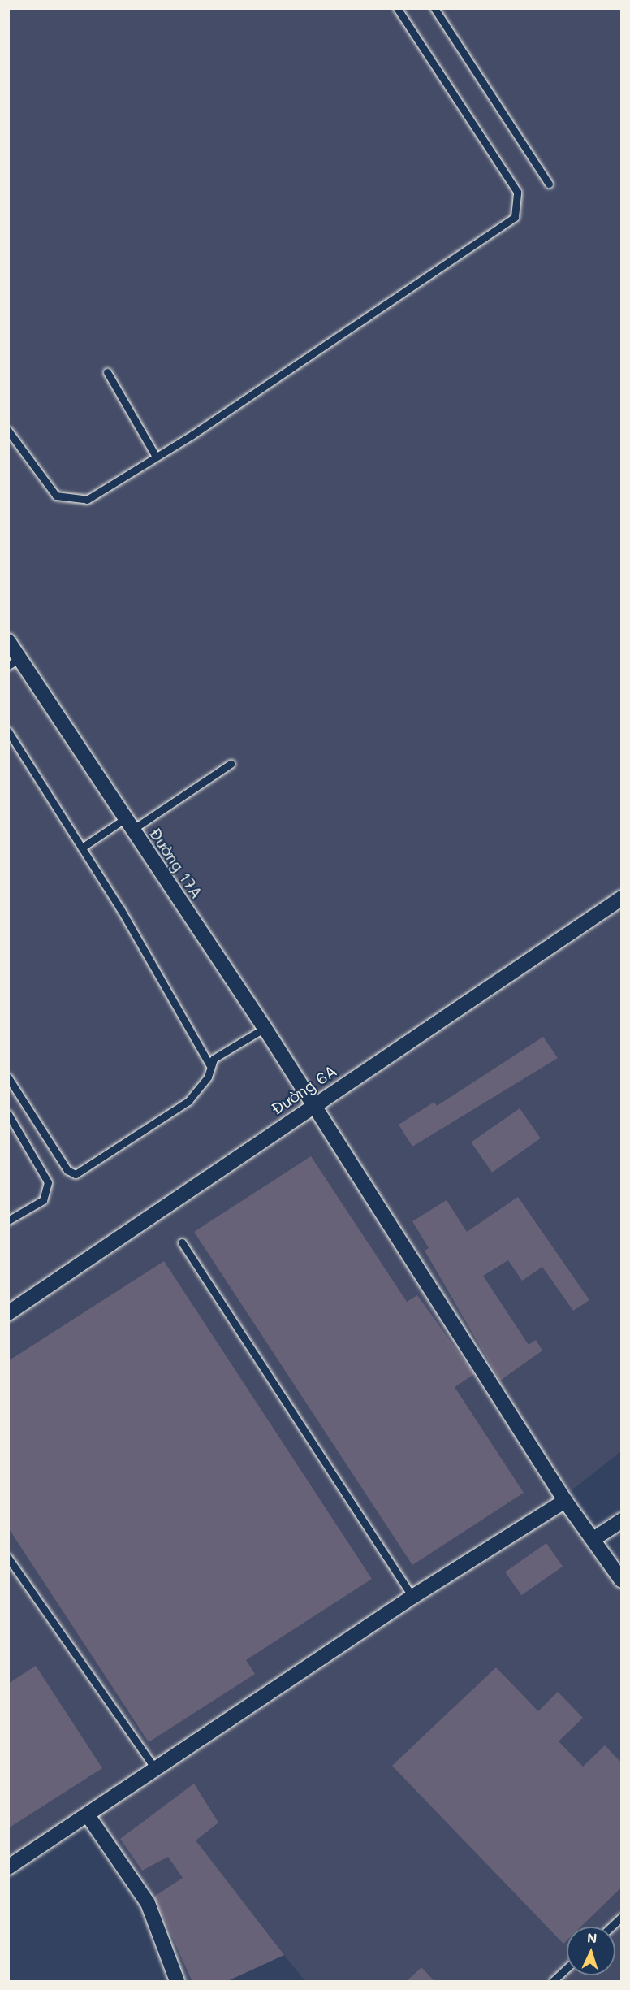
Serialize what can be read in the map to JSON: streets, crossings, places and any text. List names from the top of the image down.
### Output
{
  "streets": {
    "street": ["Đường 17A", "Đường 6A"]
  },
  "crossings": [
    ["Đường 17A", "Đường 6A"]
  ],
  "north": "top"
}
